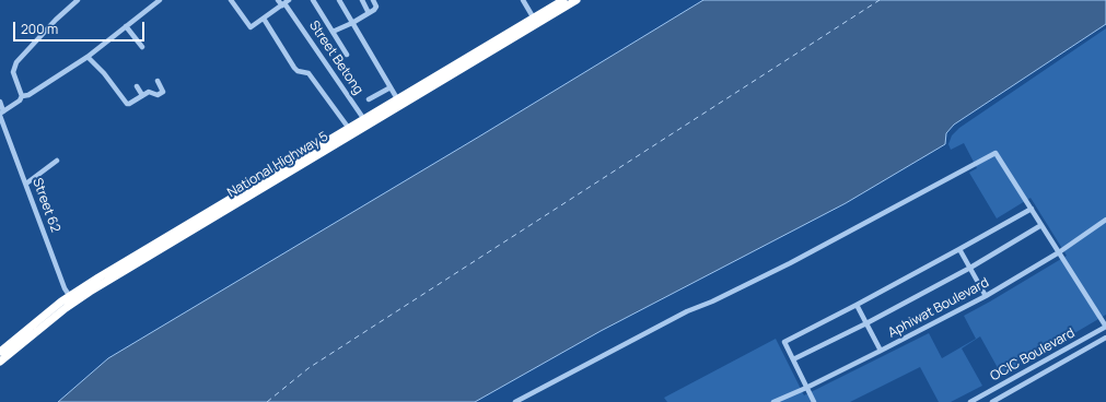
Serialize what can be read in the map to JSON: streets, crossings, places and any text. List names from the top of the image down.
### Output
{
  "streets": {
    "highway": ["National Highway 5"],
    "street": [
      "Street Betong",
      "Street 62",
      "Aphiwat Boulevard",
      "OCIC Boulevard"
    ]
  },
  "crossings": [
    ["Street Betong", "National Highway 5"],
    ["National Highway 5", "Street 62"]
  ],
  "scale_bar": "200 m"
}
